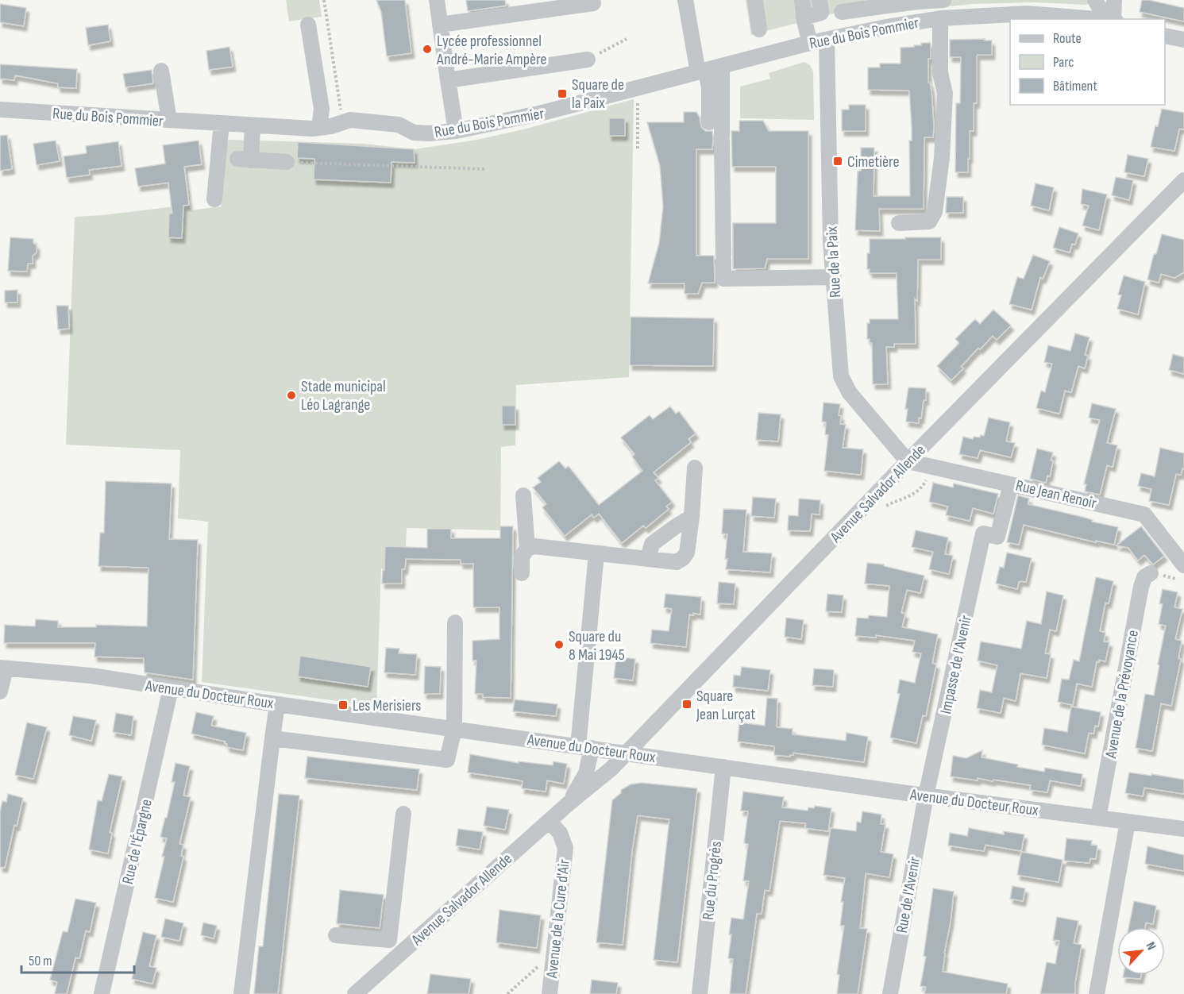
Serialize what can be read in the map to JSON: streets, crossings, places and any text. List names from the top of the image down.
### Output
{
  "streets": {
    "street": [
      "Rue du Bois Pommier",
      "Rue de la Paix",
      "Avenue Salvador Allende",
      "Rue Jean Renoir",
      "Impasse de l'Avenir",
      "Avenue du Docteur Roux",
      "Avenue de la Prévoyance",
      "Rue de l'Épargne",
      "Rue du Progrès",
      "Rue de l'Avenir",
      "Avenue de la Cure d'Air"
    ]
  },
  "crossings": [
    ["Rue du Bois Pommier", "Rue de la Paix"],
    ["Rue de la Paix", "Avenue Salvador Allende"],
    ["Rue de la Paix", "Rue Jean Renoir"],
    ["Avenue Salvador Allende", "Rue Jean Renoir"],
    ["Avenue Salvador Allende", "Avenue du Docteur Roux"],
    ["Avenue Salvador Allende", "Avenue de la Cure d'Air"],
    ["Impasse de l'Avenir", "Avenue du Docteur Roux"],
    ["Impasse de l'Avenir", "Rue de l'Avenir"],
    ["Avenue du Docteur Roux", "Avenue de la Prévoyance"],
    ["Avenue du Docteur Roux", "Rue de l'Épargne"],
    ["Avenue du Docteur Roux", "Rue du Progrès"],
    ["Avenue du Docteur Roux", "Rue de l'Avenir"]
  ],
  "places": {
    "other": ["Lycée professionnel André-Marie Ampère", "Stade municipal Léo Lagrange", "Square du 8 Mai 1945"],
    "transit": [
      "Square de la Paix",
      "Cimetière",
      "Square Jean Lurçat",
      "Les Merisiers"
    ]
  },
  "legend": ["Route", "Parc", "Bâtiment"],
  "scale_bar": "50 m",
  "north": "top right"
}
